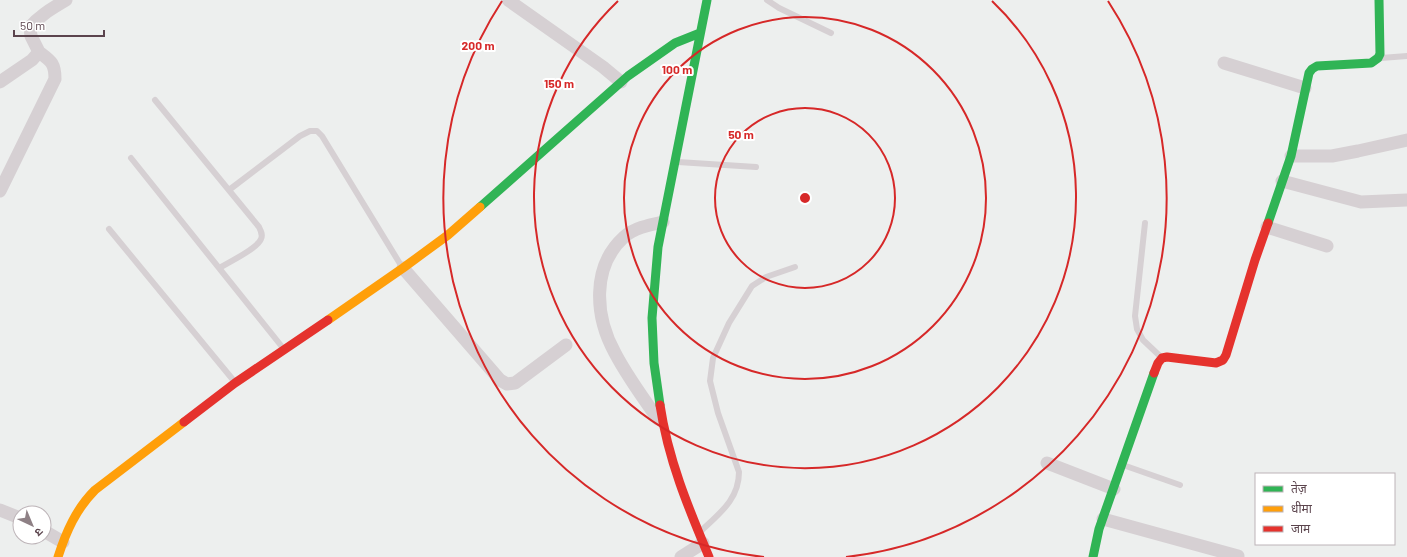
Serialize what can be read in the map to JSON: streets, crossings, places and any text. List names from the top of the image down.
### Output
{
  "legend": ["तेज़", "धीमा", "जाम"],
  "scale_bar": "50 m",
  "north": "bottom right",
  "rings": [
    "200 m",
    "100 m",
    "150 m",
    "50 m"
  ]
}
